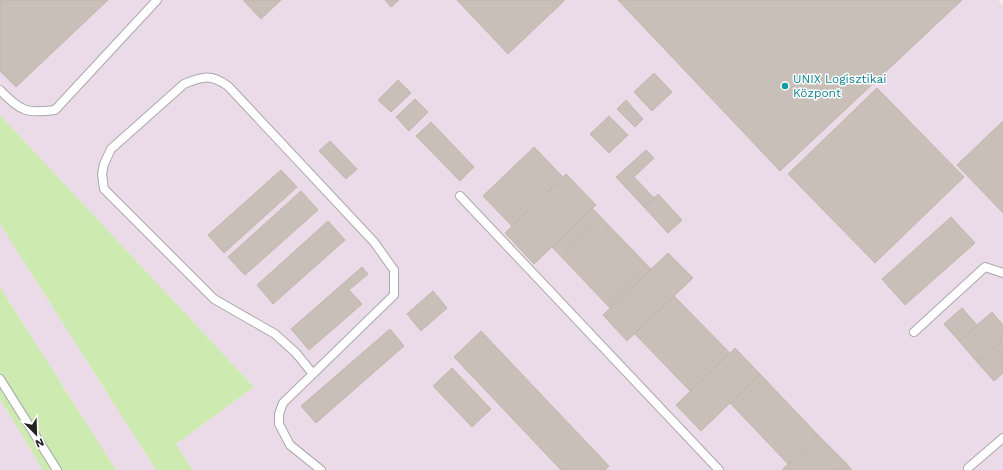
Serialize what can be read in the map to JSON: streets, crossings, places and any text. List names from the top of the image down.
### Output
{
  "places": ["UNIX Logisztikai Központ"],
  "north": "bottom right"
}
